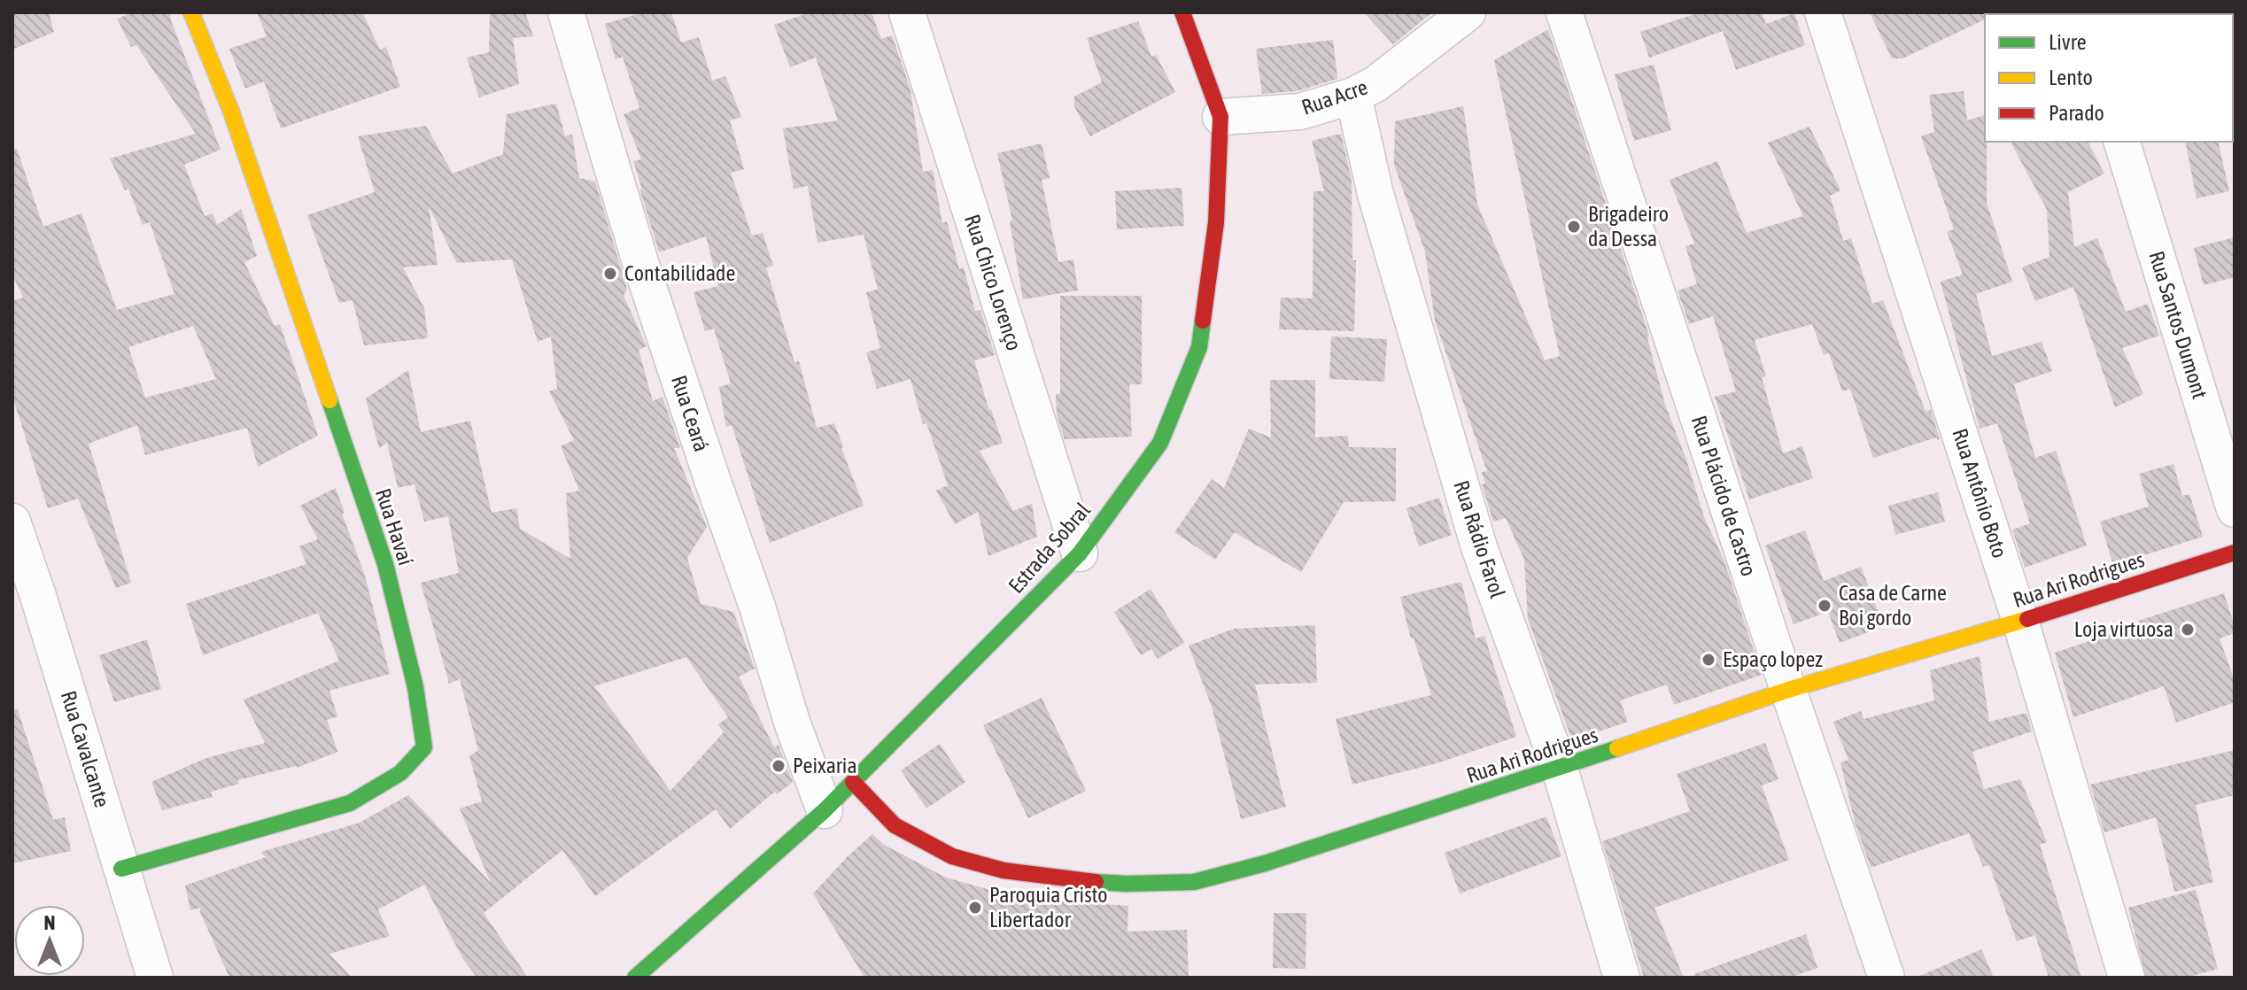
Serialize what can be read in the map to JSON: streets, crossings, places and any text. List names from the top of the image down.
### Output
{
  "streets": {
    "street": [
      "Rua Acre",
      "Rua Chico Lorenço",
      "Rua Santos Dumont",
      "Rua Ceará",
      "Rua Antônio Boto",
      "Rua Plácido de Castro",
      "Rua Havaí",
      "Rua Rádio Farol",
      "Estrada Sobral",
      "Rua Ari Rodrigues",
      "Rua Cavalcante"
    ]
  },
  "crossings": [
    ["Rua Acre", "Rua Rádio Farol"],
    ["Rua Acre", "Estrada Sobral"],
    ["Rua Chico Lorenço", "Estrada Sobral"],
    ["Rua Ceará", "Estrada Sobral"],
    ["Rua Antônio Boto", "Rua Ari Rodrigues"],
    ["Rua Plácido de Castro", "Rua Ari Rodrigues"],
    ["Rua Havaí", "Rua Cavalcante"],
    ["Rua Rádio Farol", "Rua Ari Rodrigues"],
    ["Estrada Sobral", "Rua Ari Rodrigues"]
  ],
  "places": [
    "Brigadeiro da Dessa",
    "Contabilidade",
    "Casa de Carne Boi gordo",
    "Loja virtuosa",
    "Espaço lopez",
    "Peixaria",
    "Paroquia Cristo Libertador"
  ],
  "legend": ["Livre", "Lento", "Parado"],
  "north": "top"
}
